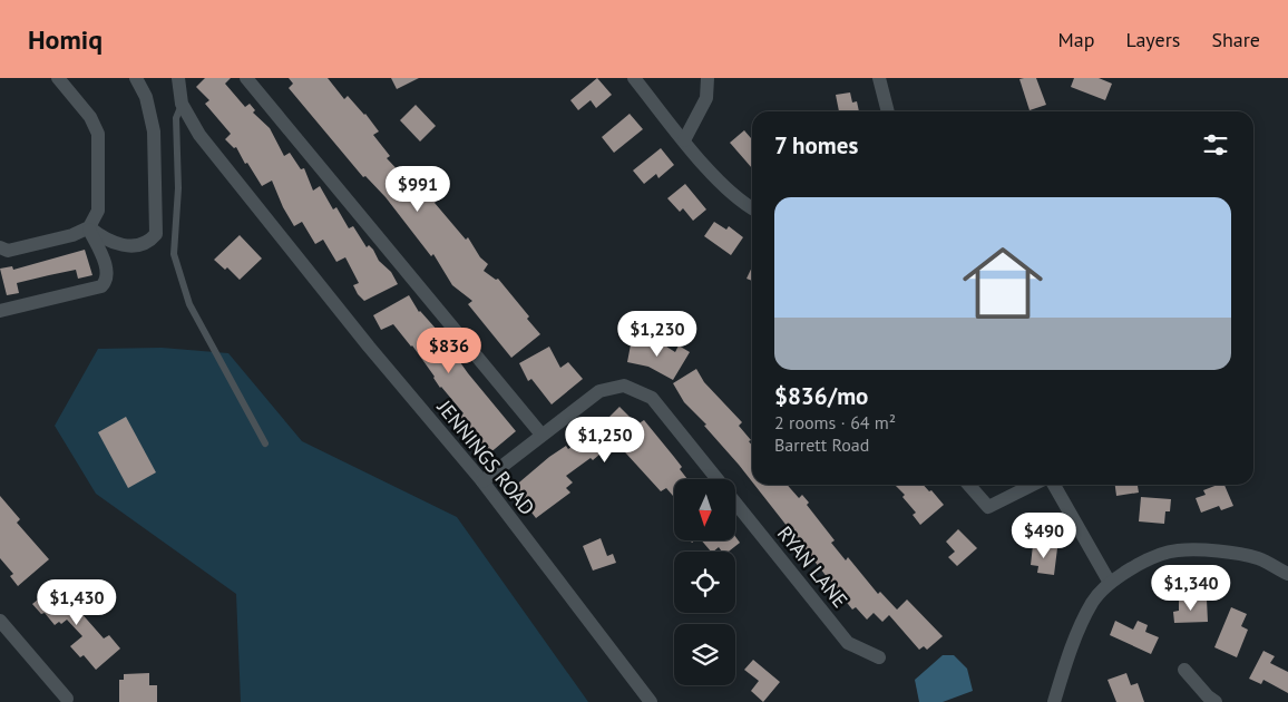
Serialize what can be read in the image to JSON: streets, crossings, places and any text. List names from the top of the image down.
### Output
{
  "streets": {
    "street": ["JENNINGS ROAD", "RYAN LANE"]
  },
  "crossings": [
    ["JENNINGS ROAD", "RYAN LANE"]
  ],
  "north": "bottom",
  "page": {
    "header": "Homiq",
    "nav": ["Map", "Layers", "Share"],
    "heading": "7 homes",
    "price": [
      "$991",
      "$1,230",
      "$836",
      "$1,250",
      "$490",
      "$1,340",
      "$1,430"
    ],
    "list": [
      {
        "name": "$836/mo",
        "note": "2 rooms · 64 m² · Barrett Road"
      }
    ]
  }
}
